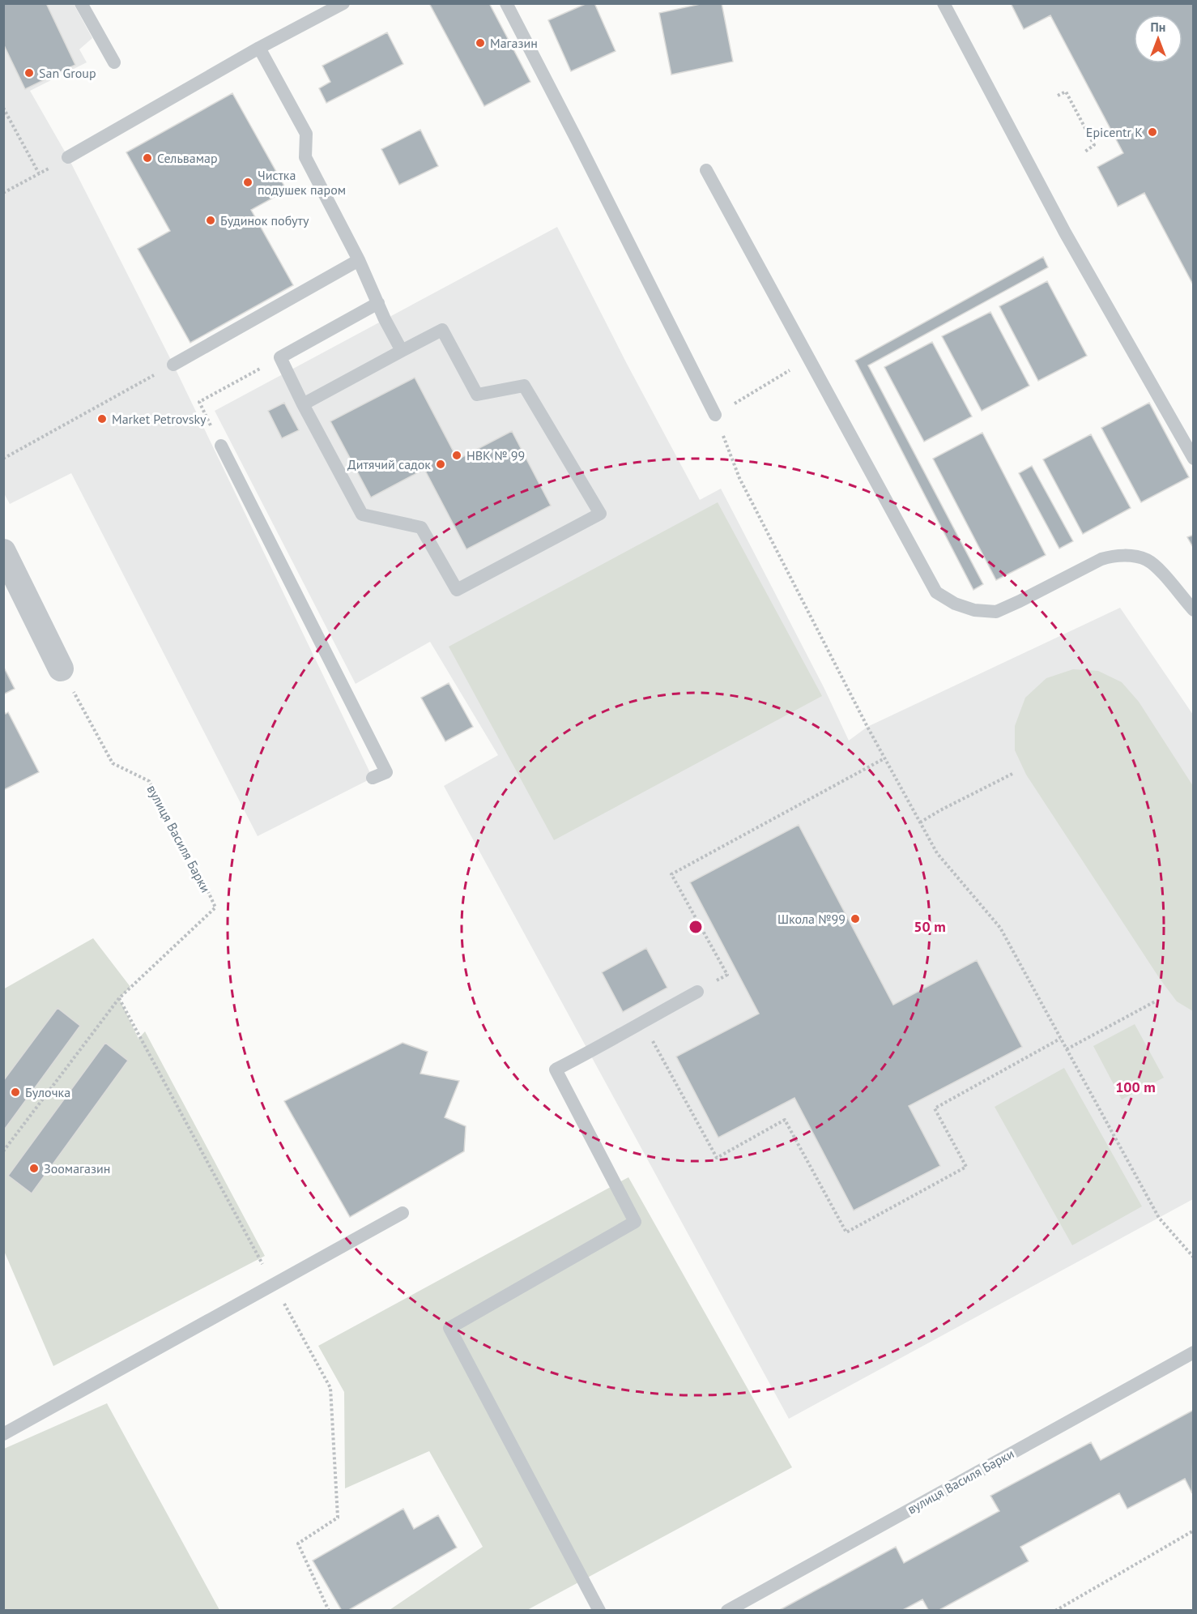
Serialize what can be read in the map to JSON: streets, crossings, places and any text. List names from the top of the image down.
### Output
{
  "streets": {
    "lane": ["вулиця Василя Барки"]
  },
  "places": [
    "Магазин",
    "San Group",
    "Epicentr K",
    "Сельвамар",
    "Чистка подушек паром",
    "Будинок побуту",
    "Market Petrovsky",
    "НВК № 99",
    "Дитячий садок",
    "Школа №99",
    "Булочка",
    "Зоомагазин"
  ],
  "north": "top",
  "rings": ["50 m", "100 m"]
}
